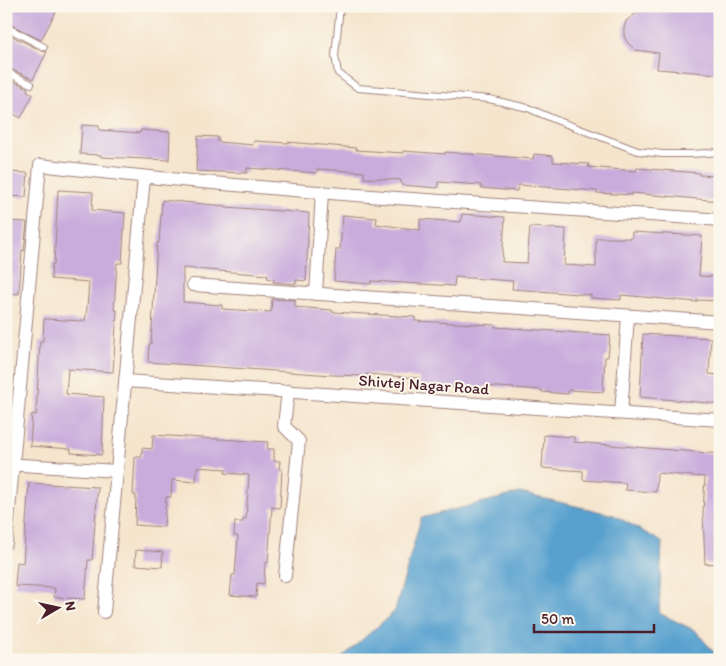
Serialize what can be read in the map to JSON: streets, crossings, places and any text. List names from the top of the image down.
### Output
{
  "streets": {
    "street": ["Shivtej Nagar Road"]
  },
  "scale_bar": "50 m",
  "north": "right"
}
